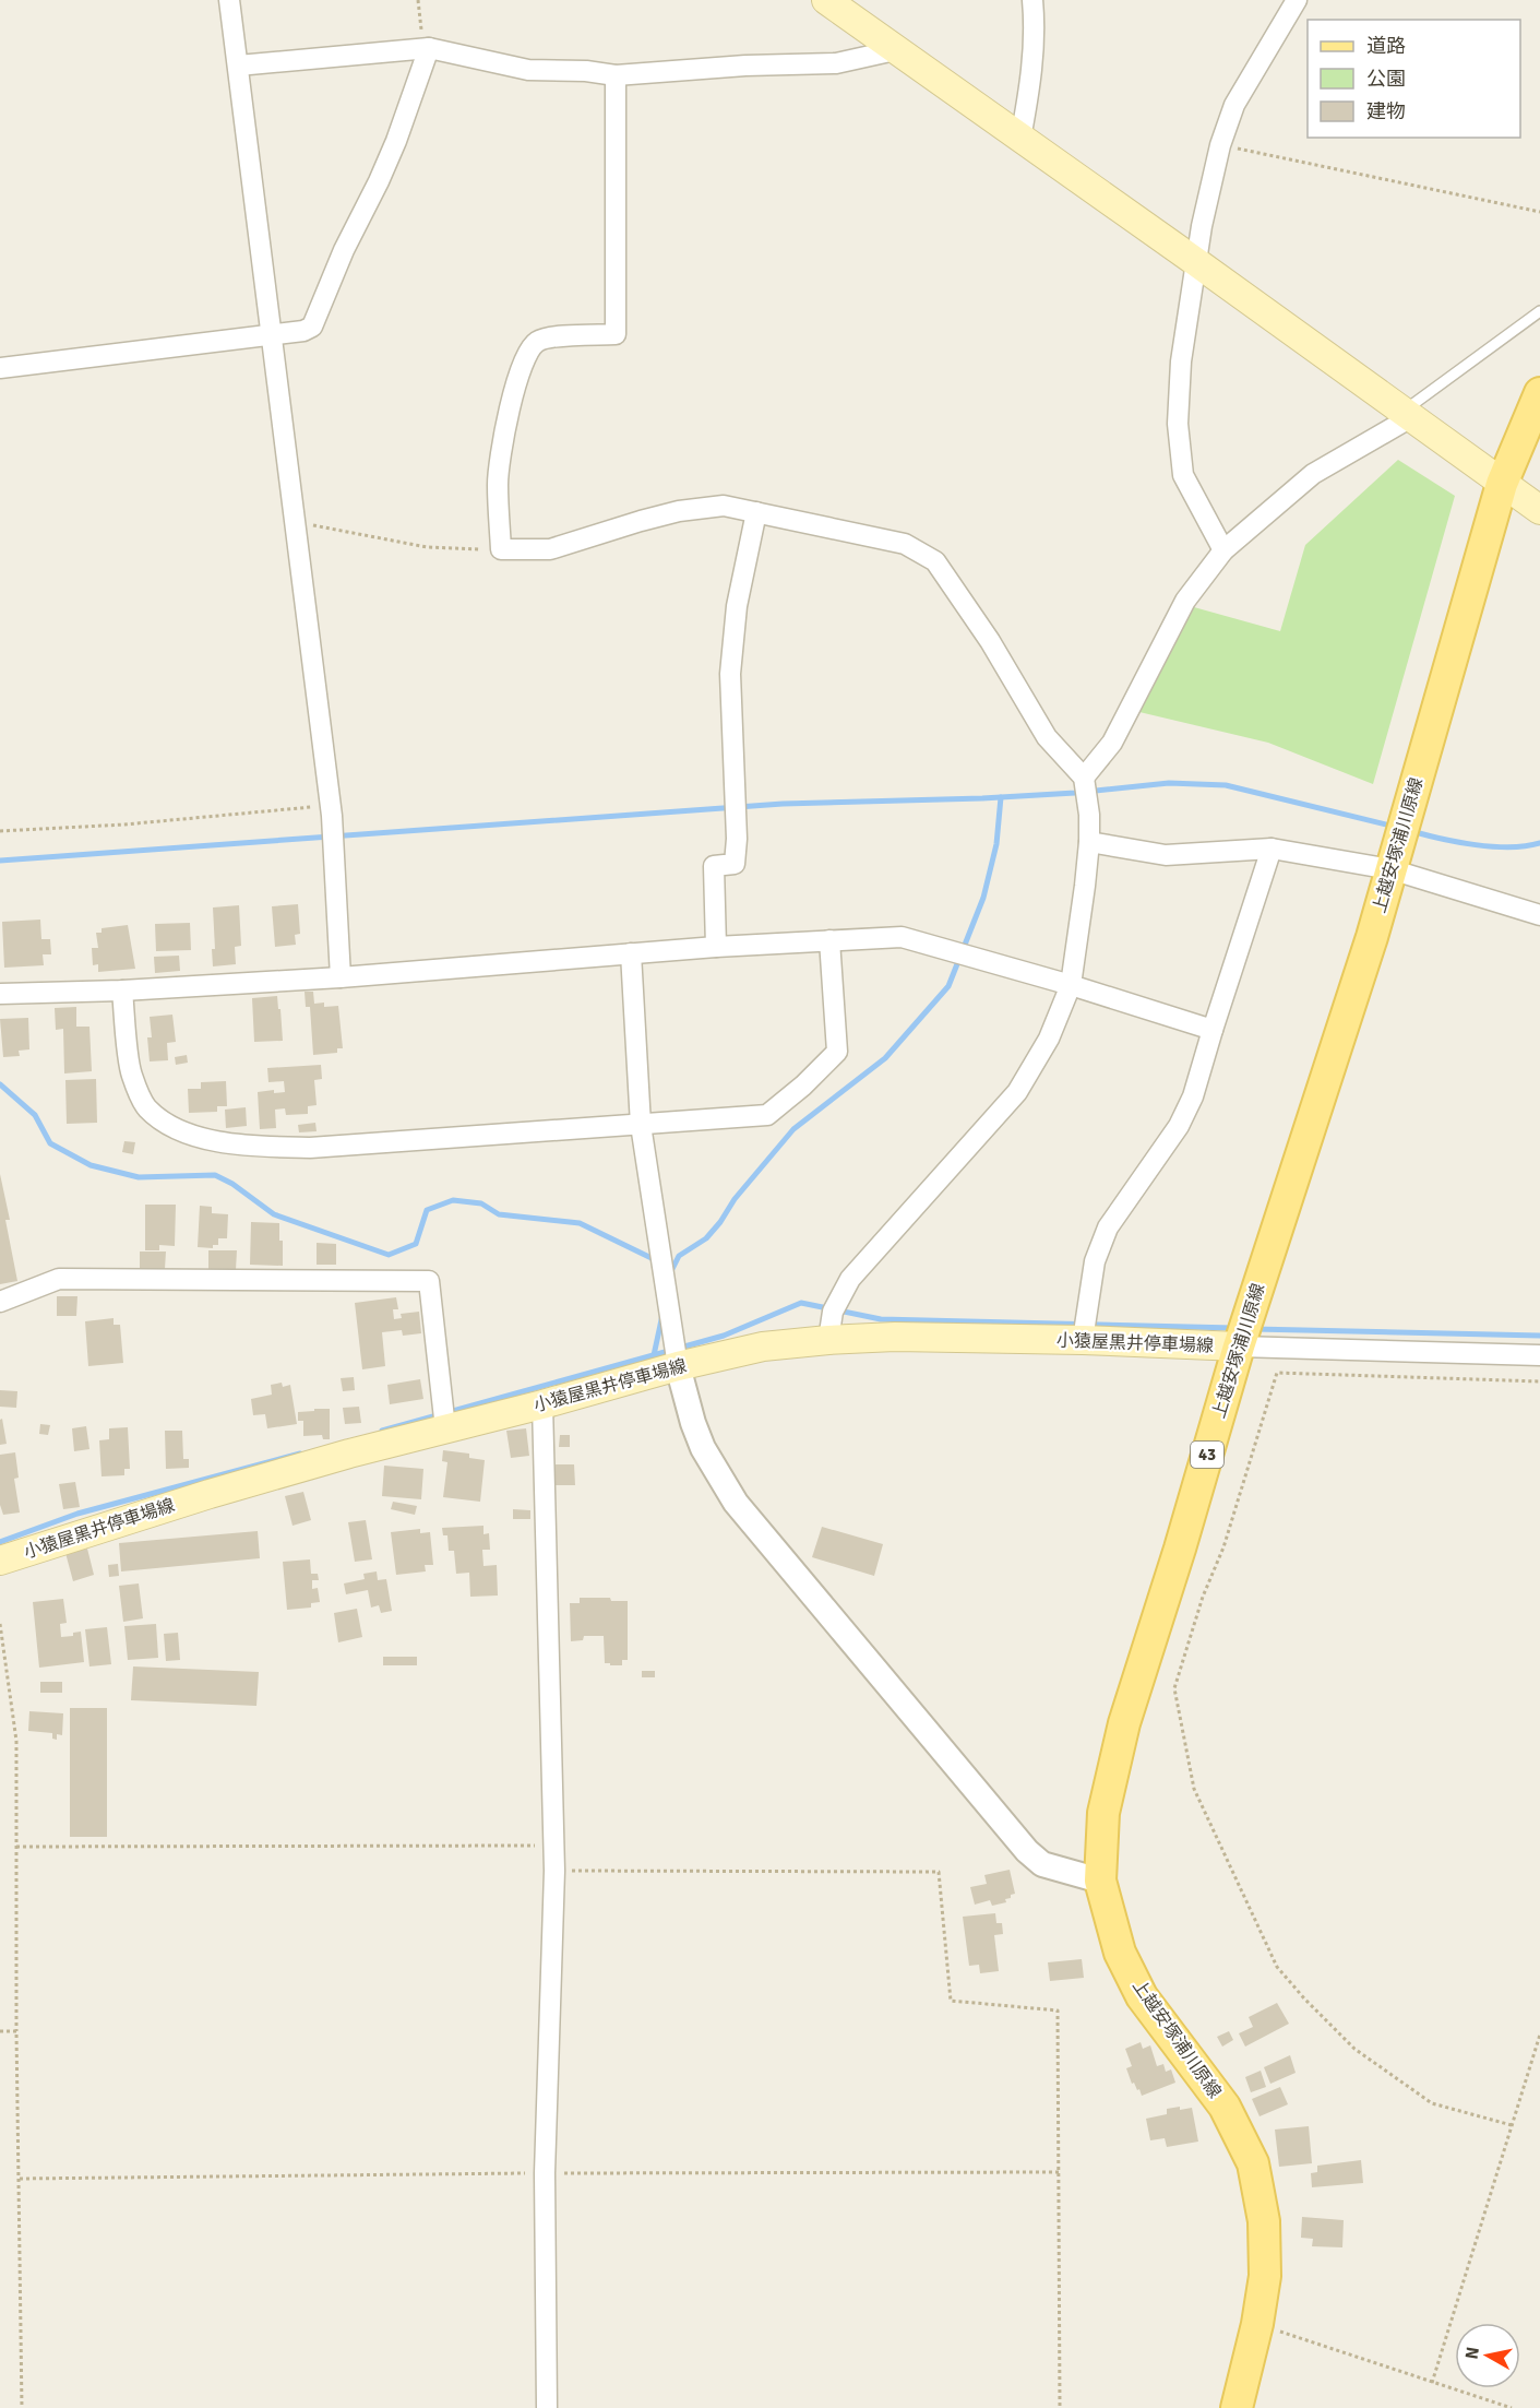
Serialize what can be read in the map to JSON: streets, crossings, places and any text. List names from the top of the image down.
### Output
{
  "streets": {
    "main road": ["上越安塚浦川原線", "小猿屋黒井停車場線", "43"]
  },
  "crossings": [
    ["上越安塚浦川原線", "小猿屋黒井停車場線"]
  ],
  "legend": ["道路", "公園", "建物"],
  "north": "left"
}
